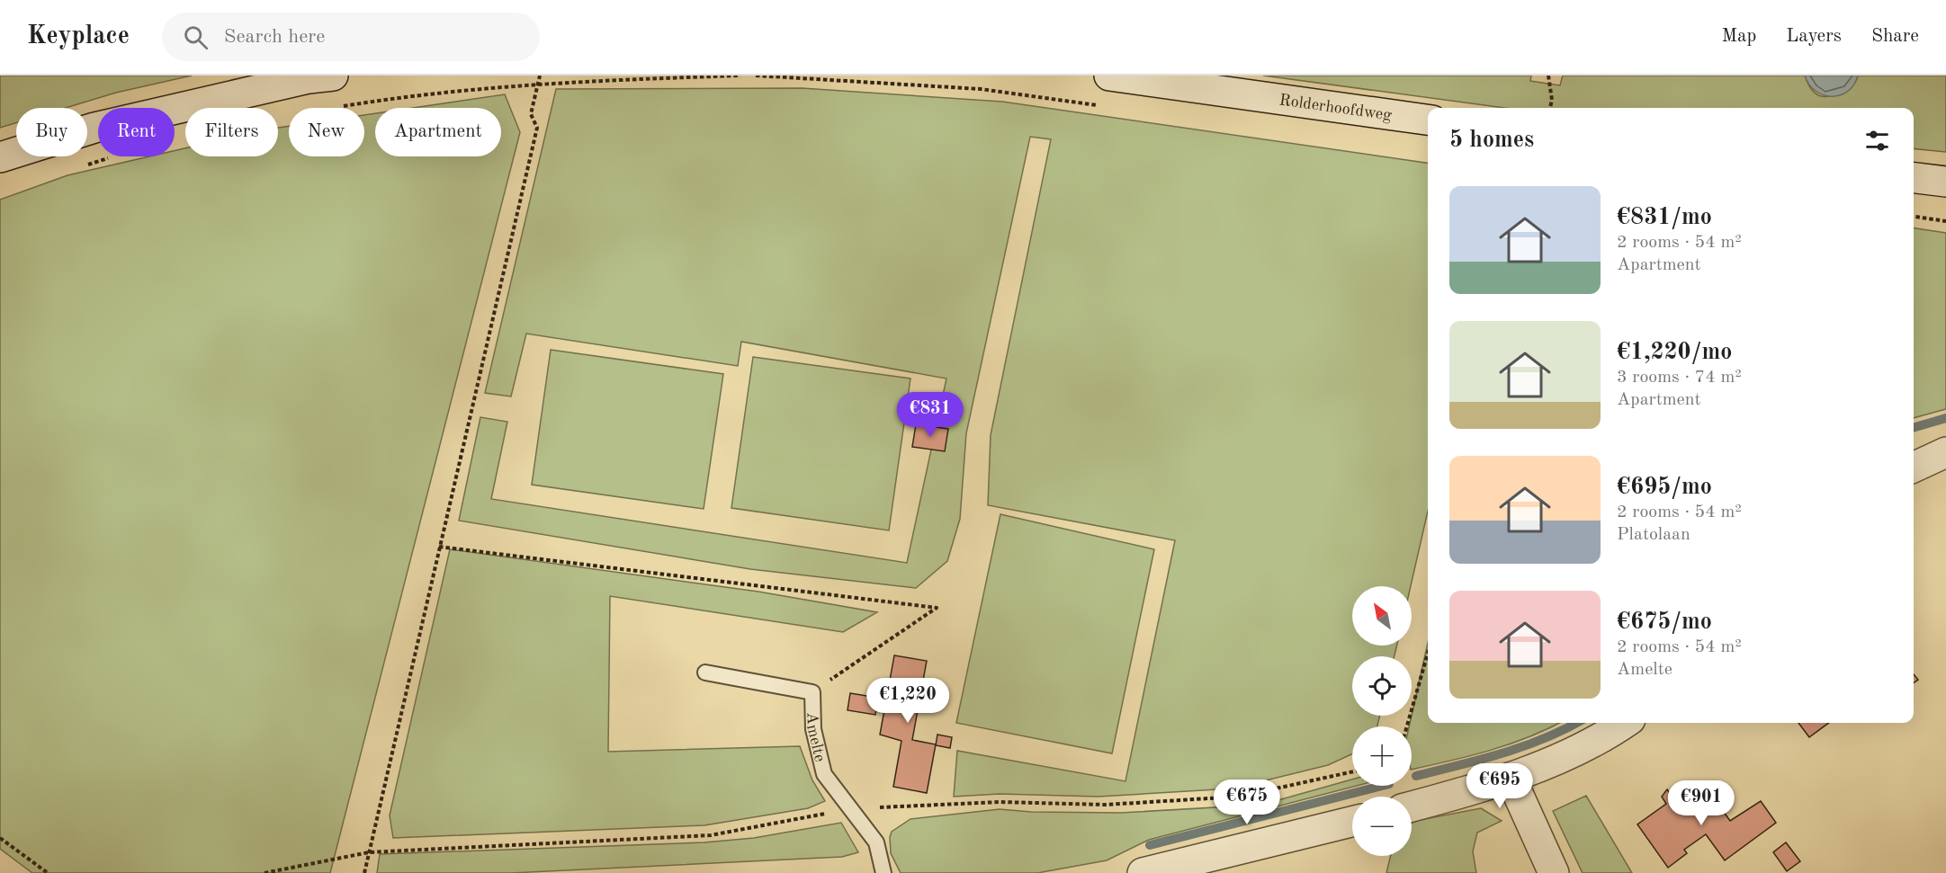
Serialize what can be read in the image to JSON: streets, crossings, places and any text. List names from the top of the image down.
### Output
{
  "streets": {
    "main road": ["Rolderhoofdweg"],
    "lane": ["Amelte"]
  },
  "north": "top left",
  "page": {
    "header": "Keyplace",
    "search": "Search here",
    "nav": ["Map", "Layers", "Share"],
    "chip": [
      "Buy",
      "Rent",
      "Filters",
      "New",
      "Apartment"
    ],
    "heading": "5 homes",
    "list": [
      {
        "name": "€831/mo",
        "note": "2 rooms · 54 m² · Apartment"
      },
      {
        "name": "€1,220/mo",
        "note": "3 rooms · 74 m² · Apartment"
      },
      {
        "name": "€695/mo",
        "note": "2 rooms · 54 m² · Platolaan"
      },
      {
        "name": "€675/mo",
        "note": "2 rooms · 54 m² · Amelte"
      }
    ],
    "price": [
      "€831",
      "€1,220",
      "€695",
      "€675",
      "€901"
    ],
    "map_buttons": ["+", "−"]
  }
}
